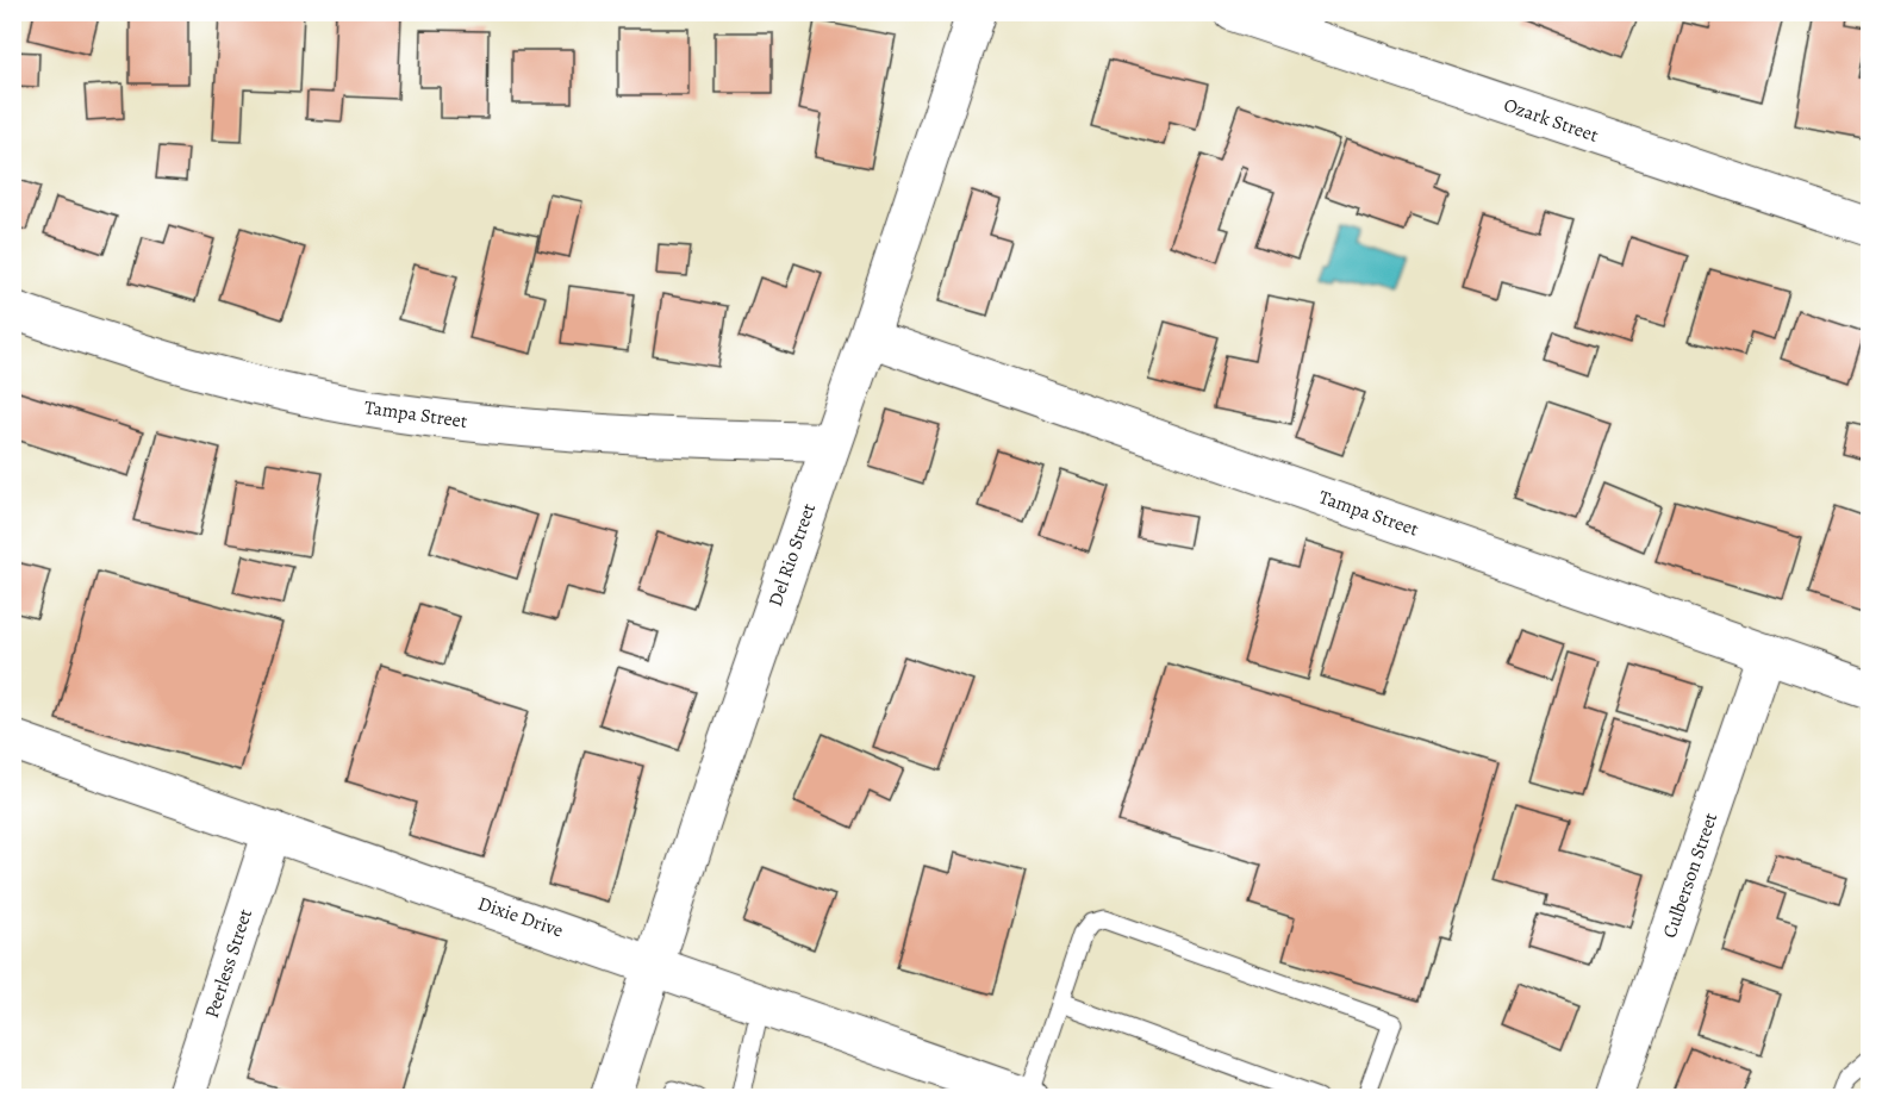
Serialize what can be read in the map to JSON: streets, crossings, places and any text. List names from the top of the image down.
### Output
{
  "streets": {
    "street": [
      "Ozark Street",
      "Tampa Street",
      "Del Rio Street",
      "Culberson Street",
      "Dixie Drive",
      "Peerless Street"
    ]
  },
  "crossings": [
    ["Tampa Street", "Del Rio Street"],
    ["Tampa Street", "Culberson Street"],
    ["Del Rio Street", "Dixie Drive"],
    ["Dixie Drive", "Peerless Street"]
  ]
}
